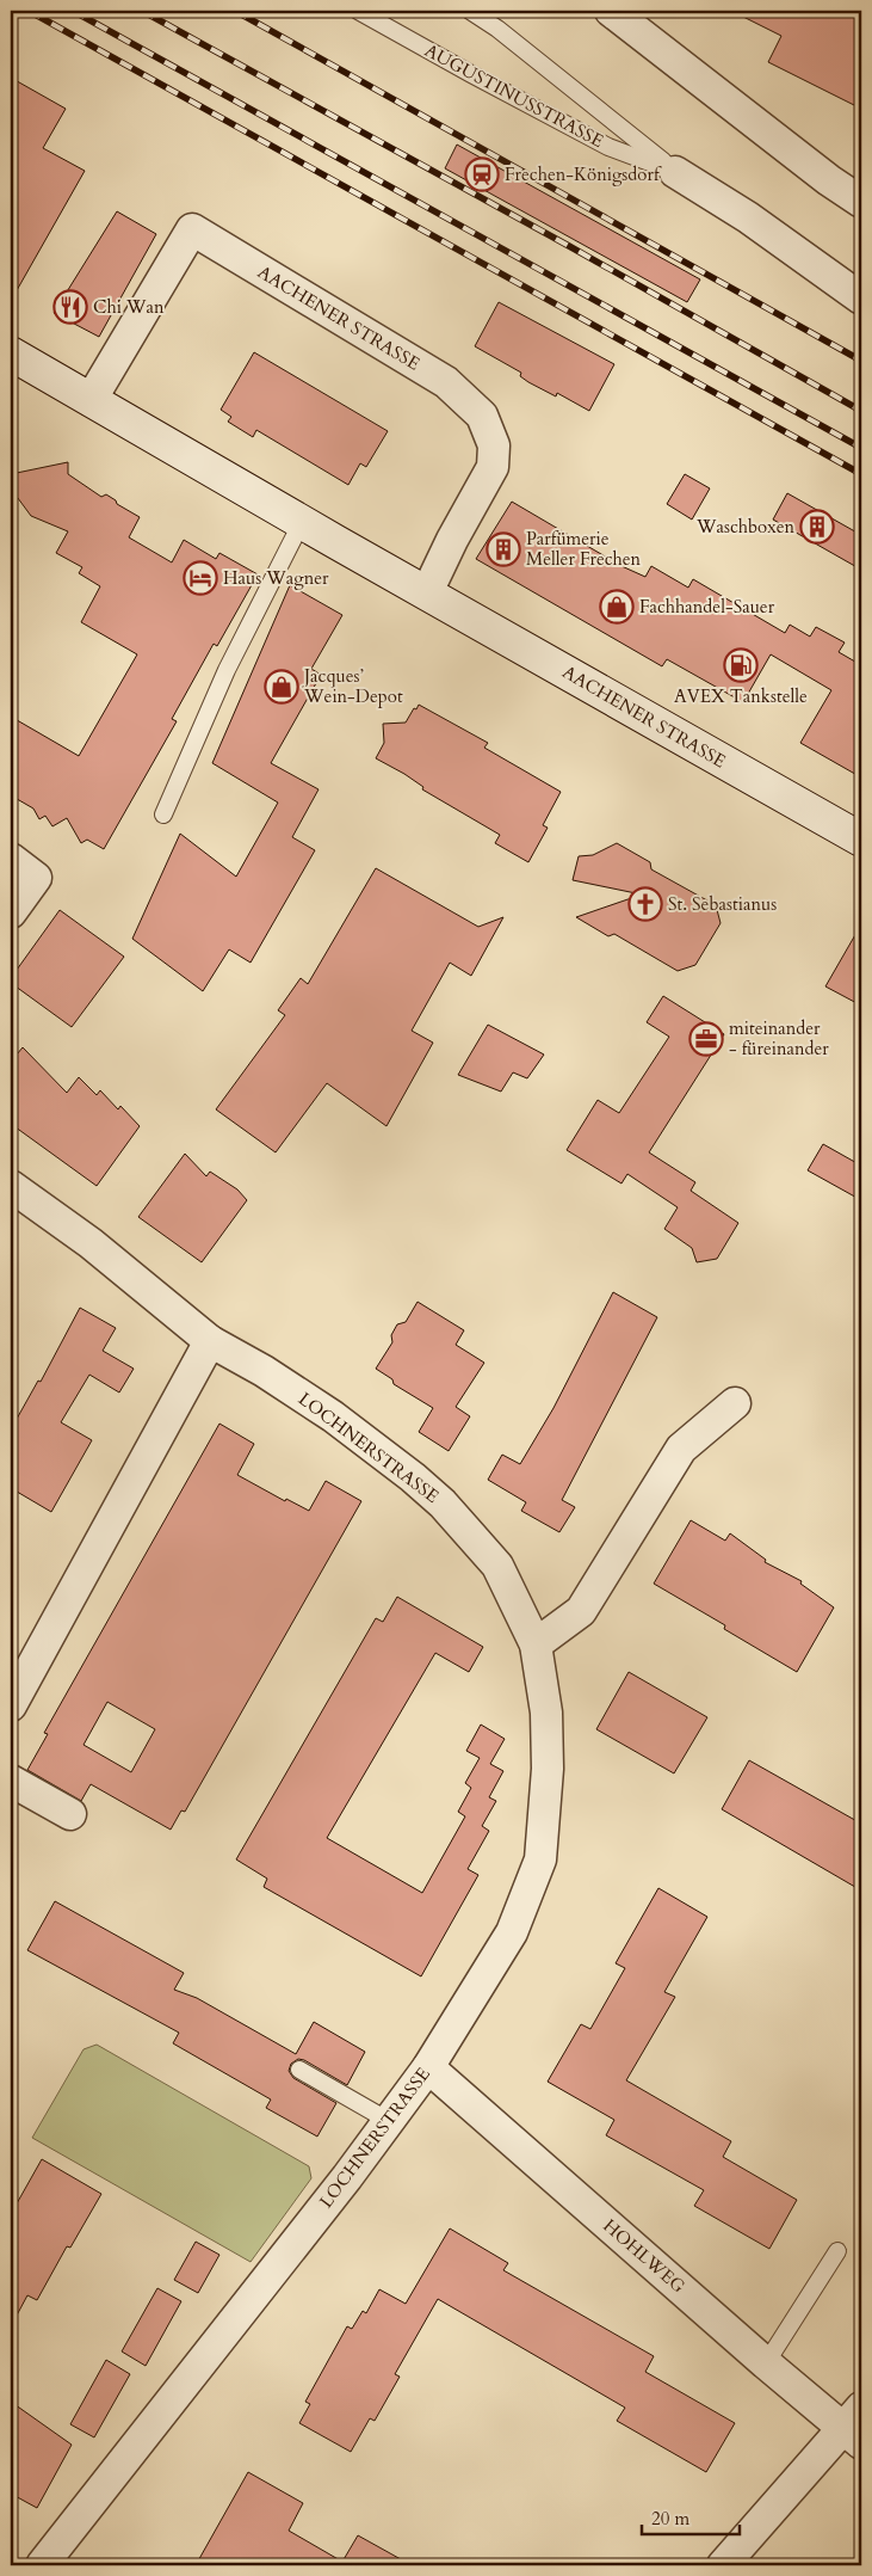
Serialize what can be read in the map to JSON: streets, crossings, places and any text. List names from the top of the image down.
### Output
{
  "streets": {
    "main road": ["AACHENER STRASSE"],
    "street": ["AUGUSTINUSSTRASSE", "LOCHNERSTRASSE", "HOHLWEG"]
  },
  "crossings": [
    ["LOCHNERSTRASSE", "HOHLWEG"]
  ],
  "places": {
    "station": ["Frechen-Königsdorf"],
    "restaurant": ["Chi Wan"],
    "building": ["Waschboxen", "Parfümerie Meller Frechen"],
    "hotel": ["Haus Wagner"],
    "shop": ["Fachhandel-Sauer", "Jacques’ Wein-Depot"],
    "fuel station": ["AVEX Tankstelle"],
    "church": ["St. Sebastianus"],
    "office": ["miteinander - füreinander"]
  },
  "scale_bar": "20 m"
}
